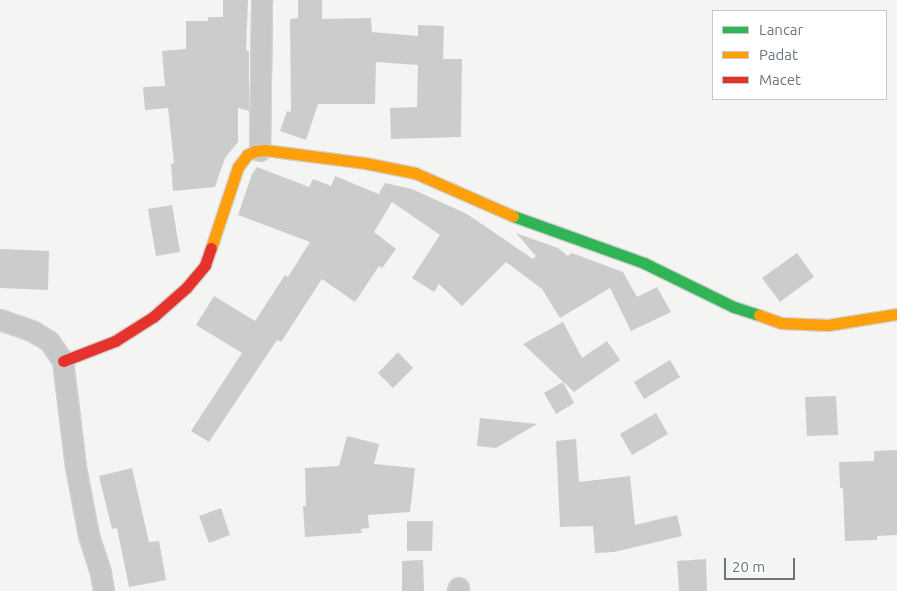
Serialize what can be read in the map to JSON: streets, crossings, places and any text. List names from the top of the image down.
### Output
{
  "legend": ["Lancar", "Padat", "Macet"],
  "scale_bar": "20 m"
}
